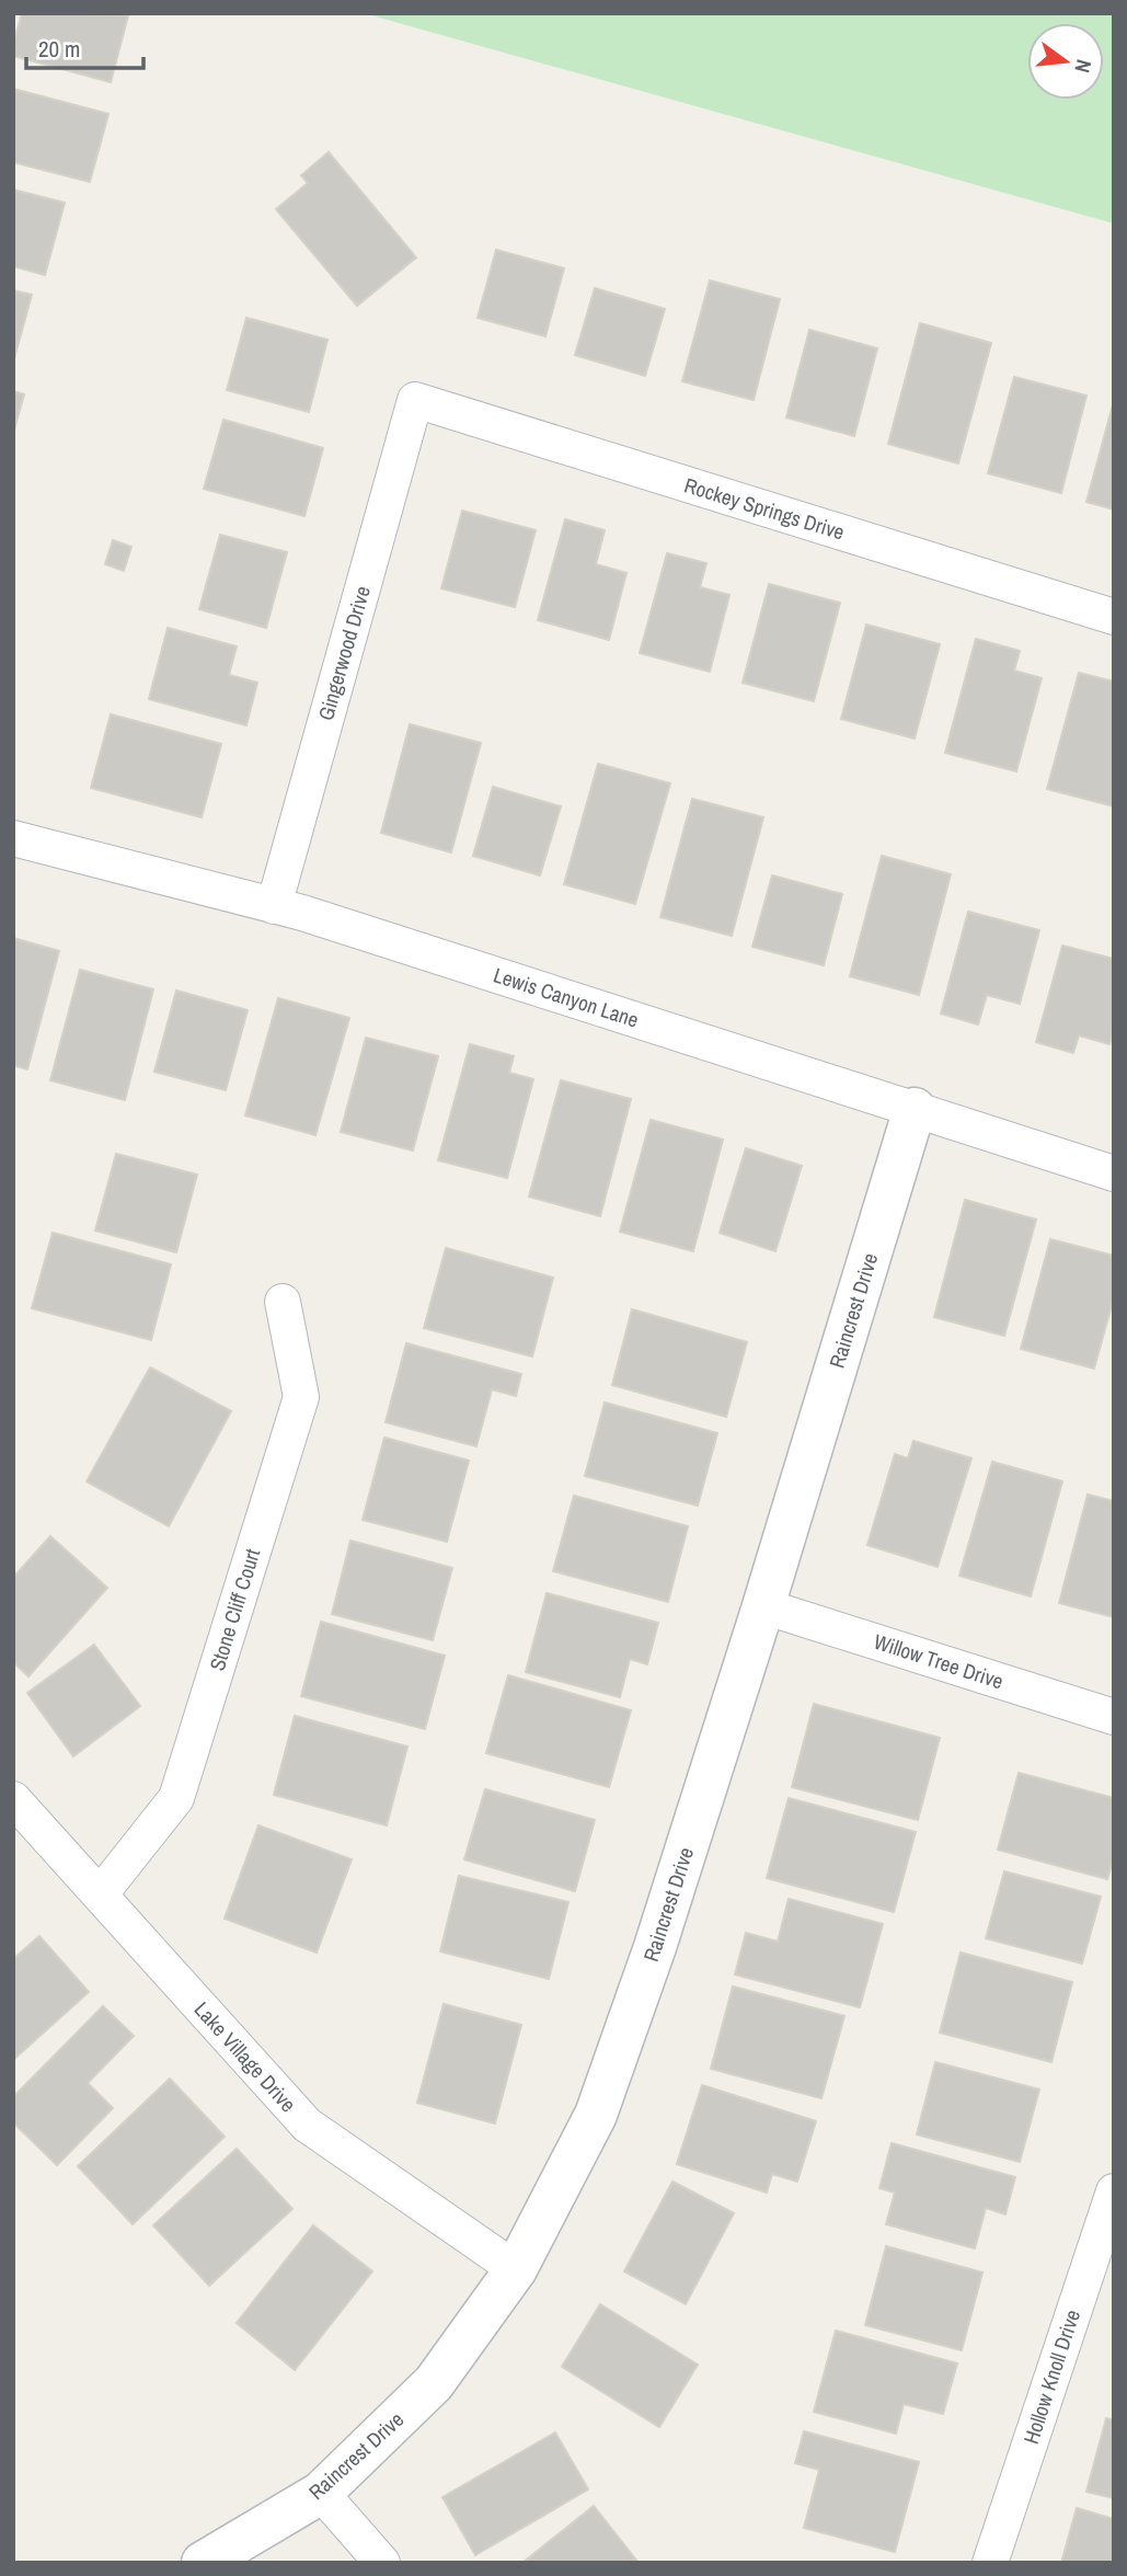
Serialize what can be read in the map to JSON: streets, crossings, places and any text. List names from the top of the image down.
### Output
{
  "streets": {
    "street": [
      "Rockey Springs Drive",
      "Gingerwood Drive",
      "Lewis Canyon Lane",
      "Raincrest Drive",
      "Stone Cliff Court",
      "Willow Tree Drive",
      "Lake Village Drive",
      "Hollow Knoll Drive"
    ]
  },
  "crossings": [
    ["Rockey Springs Drive", "Gingerwood Drive"],
    ["Gingerwood Drive", "Lewis Canyon Lane"],
    ["Lewis Canyon Lane", "Raincrest Drive"],
    ["Raincrest Drive", "Willow Tree Drive"],
    ["Raincrest Drive", "Lake Village Drive"],
    ["Stone Cliff Court", "Lake Village Drive"]
  ],
  "scale_bar": "20 m",
  "north": "right"
}
